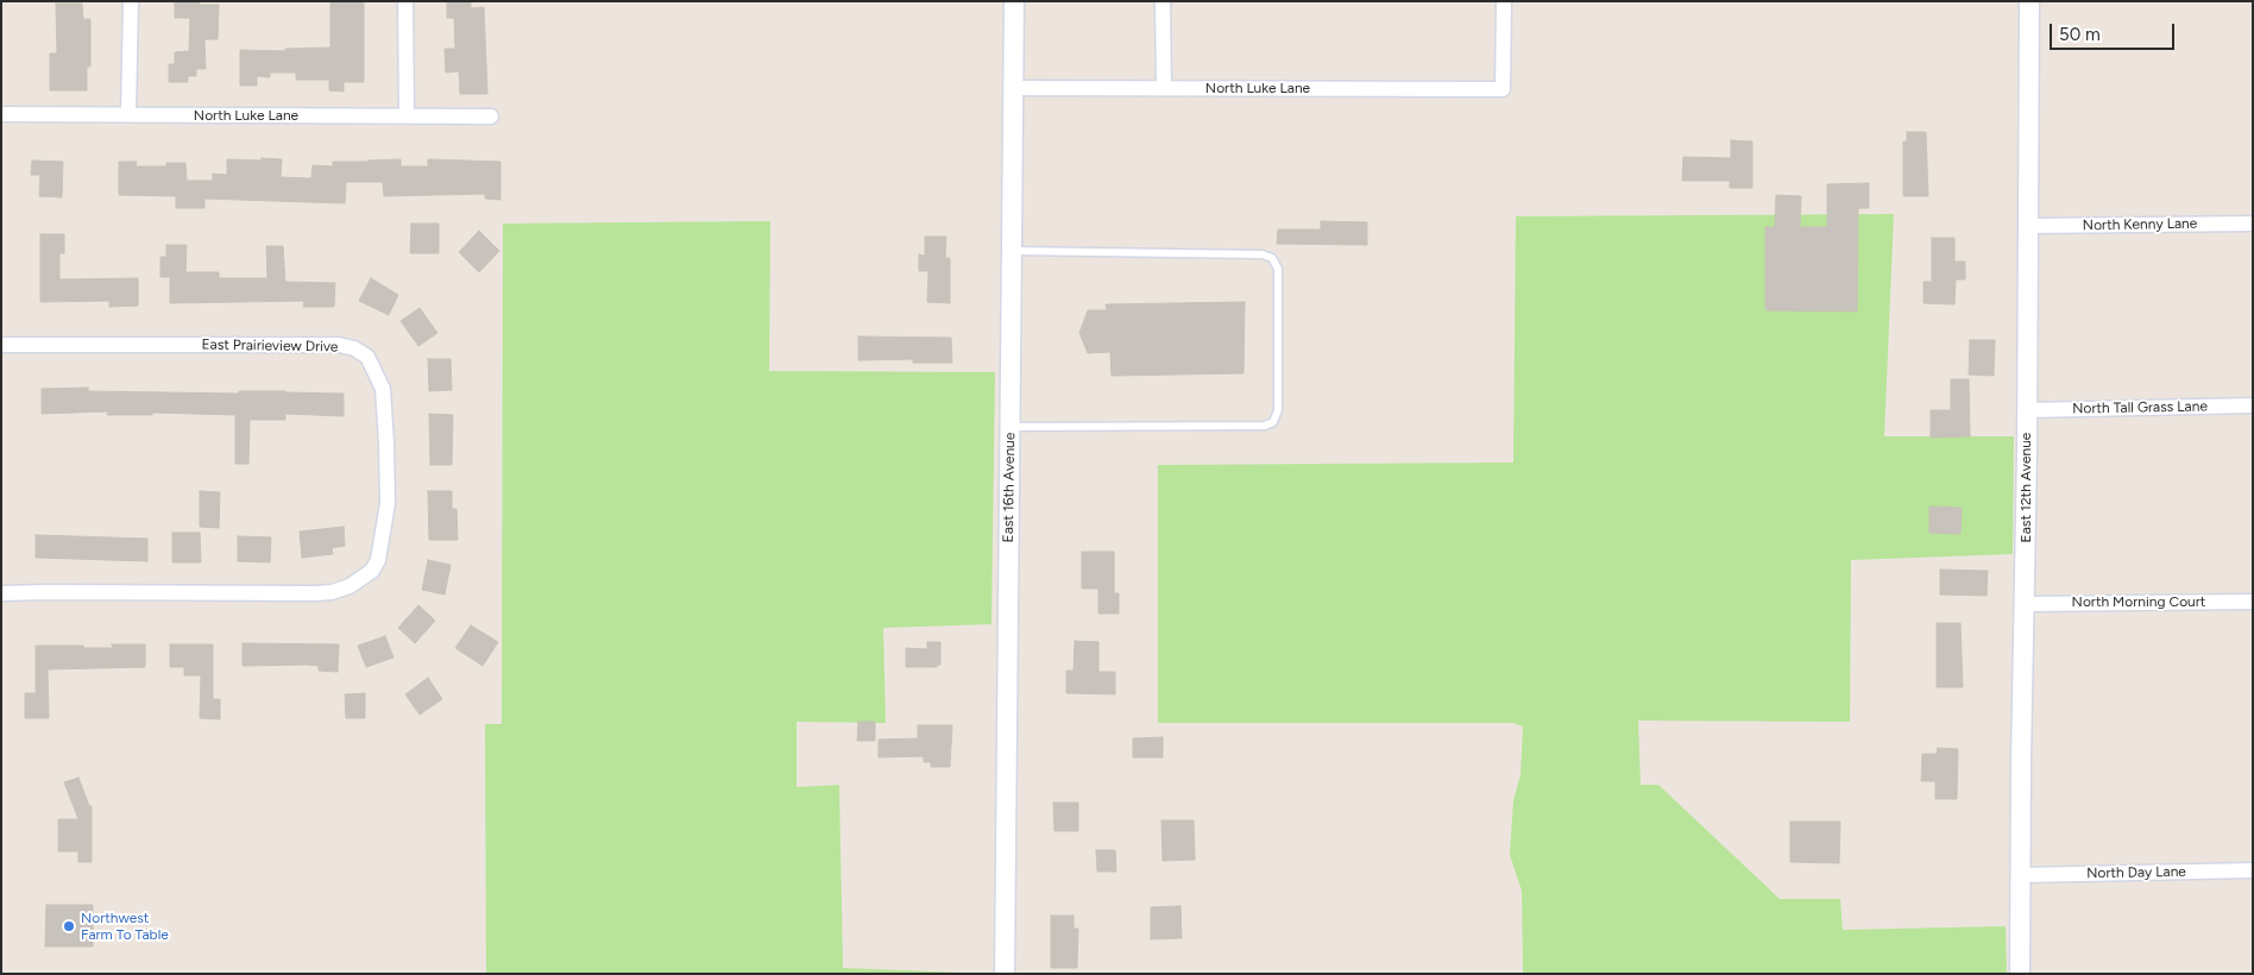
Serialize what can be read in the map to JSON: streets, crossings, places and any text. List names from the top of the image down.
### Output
{
  "streets": {
    "street": [
      "North Luke Lane",
      "North Kenny Lane",
      "East Prairieview Drive",
      "North Tall Grass Lane",
      "East 16th Avenue",
      "East 12th Avenue",
      "North Morning Court",
      "North Day Lane"
    ]
  },
  "crossings": [
    ["North Luke Lane", "East 16th Avenue"],
    ["North Kenny Lane", "East 12th Avenue"],
    ["North Tall Grass Lane", "East 12th Avenue"],
    ["East 12th Avenue", "North Morning Court"],
    ["East 12th Avenue", "North Day Lane"]
  ],
  "places": ["Northwest Farm To Table"],
  "scale_bar": "50 m"
}
